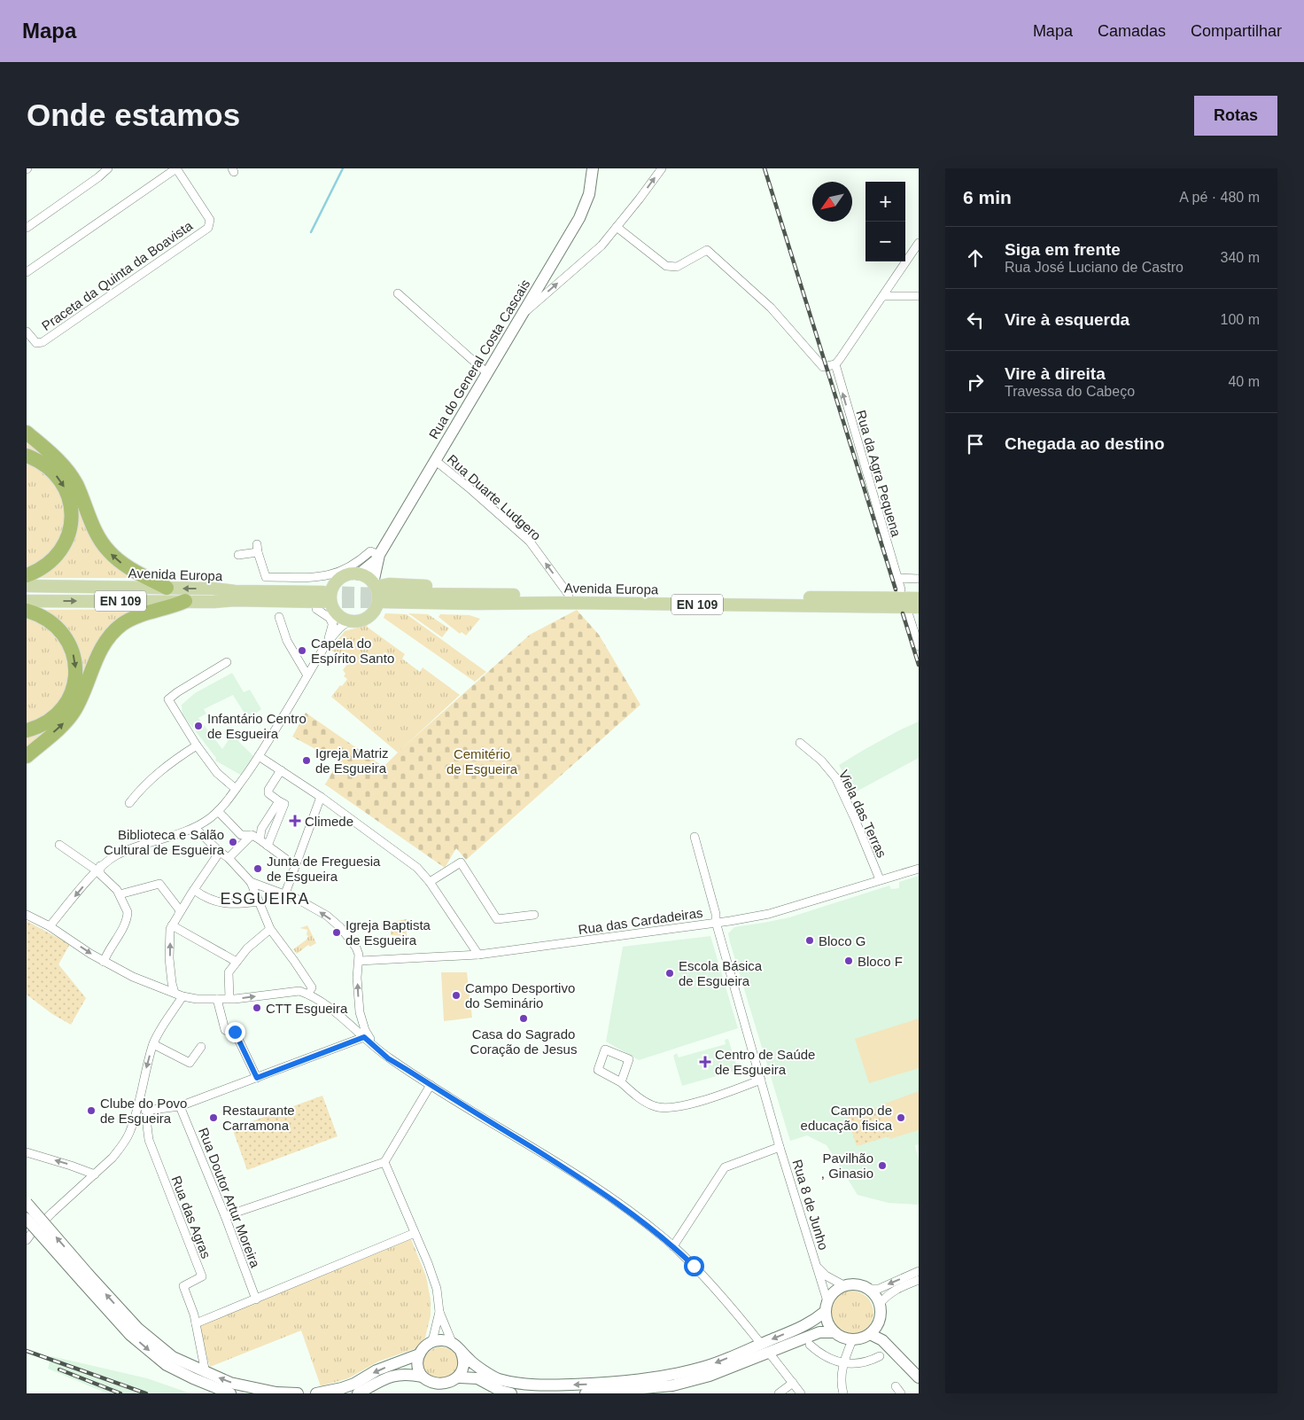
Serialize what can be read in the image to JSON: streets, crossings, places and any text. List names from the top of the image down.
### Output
{
  "streets": {
    "main road": ["Rua do General Costa Cascais", "Avenida Europa", "EN 109"],
    "street": [
      "Praceta da Quinta da Boavista",
      "Rua da Agra Pequena",
      "Rua Duarte Ludgero",
      "Viela das Terras",
      "Rua das Cardadeiras",
      "Rua Doutor Artur Moreira",
      "Rua 8 de Junho",
      "Rua das Agras"
    ]
  },
  "crossings": [
    ["Rua do General Costa Cascais", "Rua Duarte Ludgero"],
    ["Rua do General Costa Cascais", "Avenida Europa"],
    ["Rua Duarte Ludgero", "Avenida Europa"],
    ["Viela das Terras", "Rua das Cardadeiras"],
    ["Rua das Cardadeiras", "Rua 8 de Junho"]
  ],
  "one_way": ["Rua da Agra Pequena", "Rua Duarte Ludgero"],
  "districts": ["ESGUEIRA"],
  "parks": ["Cemitério de Esgueira"],
  "places": {
    "other": [
      "Capela do Espírito Santo",
      "Infantário Centro de Esgueira",
      "Igreja Matriz de Esgueira",
      "Biblioteca e Salão Cultural de Esgueira",
      "Junta de Freguesia de Esgueira",
      "Igreja Baptista de Esgueira",
      "Bloco G",
      "Bloco F",
      "Escola Básica de Esgueira",
      "Campo Desportivo do Seminário",
      "CTT Esgueira",
      "Casa do Sagrado Coração de Jesus",
      "Clube do Povo de Esgueira",
      "Restaurante Carramona",
      "Campo de educação fisica",
      "Pavilhão , Ginasio"
    ],
    "health": ["Climede", "Centro de Saúde de Esgueira"]
  },
  "north": "bottom left",
  "page": {
    "header": "Mapa",
    "nav": ["Mapa", "Camadas", "Compartilhar"],
    "buttons": "Rotas",
    "title": "Onde estamos",
    "heading": ["6 min", "A pé · 480 m"],
    "map_buttons": ["+", "−"],
    "list": [
      ["Siga em frente", "Rua José Luciano de Castro", "340 m"],
      ["Vire à esquerda", "100 m"],
      ["Vire à direita", "Travessa do Cabeço", "40 m"],
      "Chegada ao destino"
    ]
  }
}
